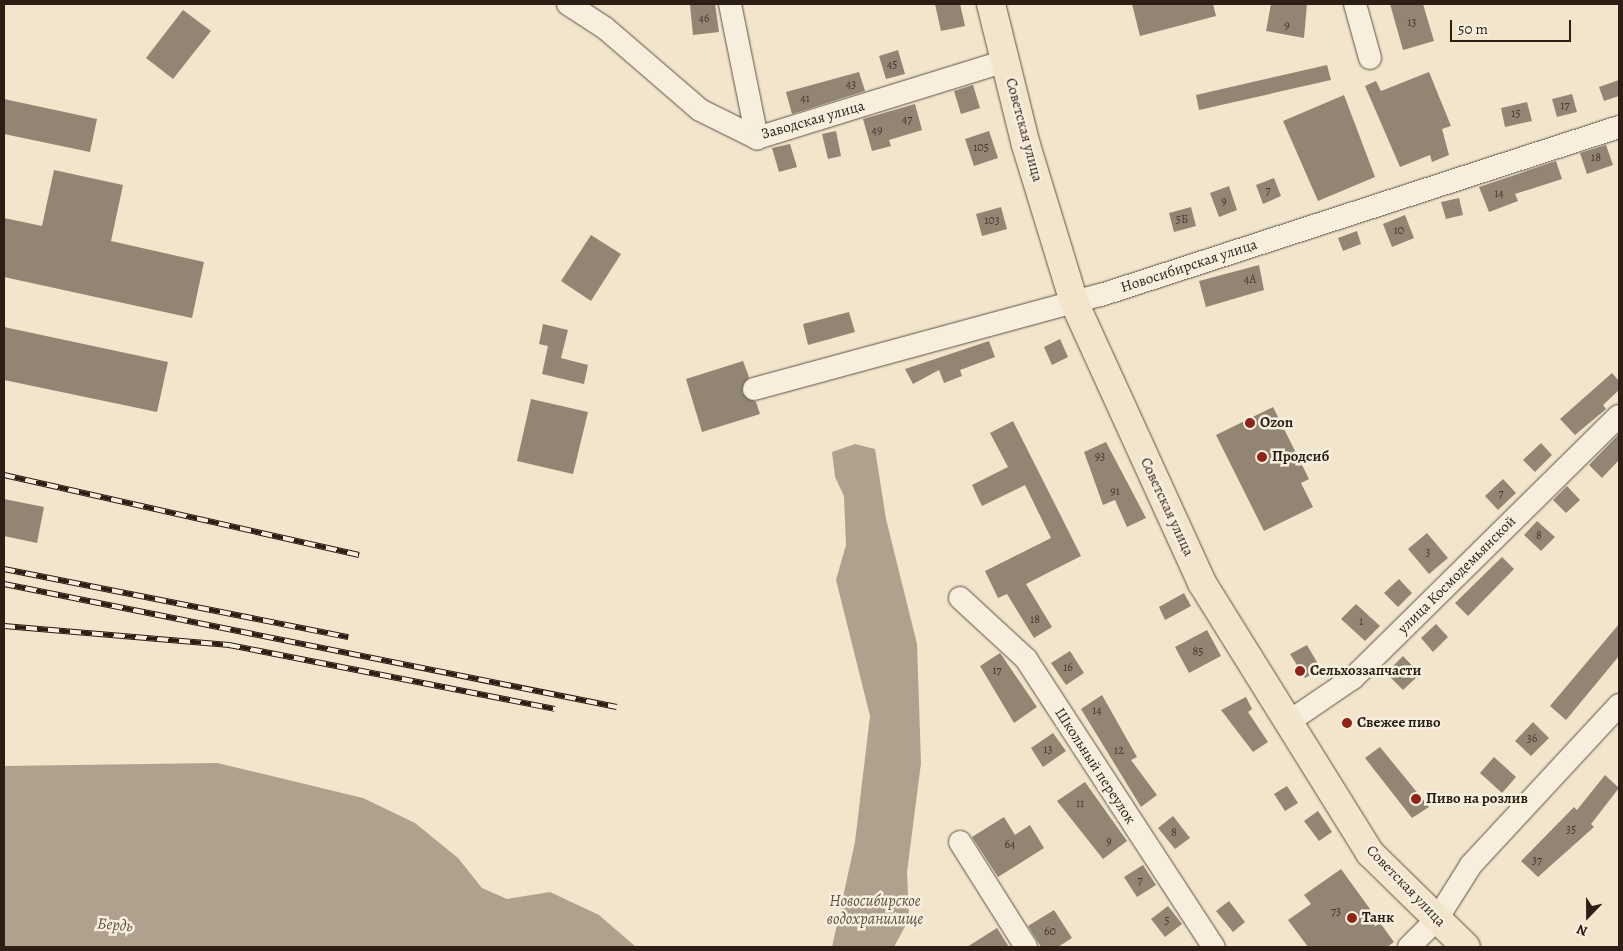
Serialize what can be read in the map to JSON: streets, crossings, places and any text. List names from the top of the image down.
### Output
{
  "streets": {
    "main road": ["Советская улица"],
    "street": [
      "Заводская улица",
      "Новосибирская улица",
      "улица Космодемьянской",
      "Школьный переулок"
    ]
  },
  "crossings": [
    ["Заводская улица", "Советская улица"],
    ["Советская улица", "Новосибирская улица"],
    ["Советская улица", "улица Космодемьянской"]
  ],
  "water": ["Новосибирское водохранилище", "Бердь"],
  "places": [
    "Ozon",
    "Продсиб",
    "Сельхоззапчасти",
    "Свежее пиво",
    "Пиво на розлив",
    "Танк"
  ],
  "house_numbers": [
    "46",
    "13",
    "9",
    "45",
    "43",
    "41",
    "17",
    "15",
    "47",
    "49",
    "105",
    "18",
    "7",
    "14",
    "9",
    "5Б",
    "103",
    "10",
    "4А",
    "93",
    "91",
    "7",
    "8",
    "3",
    "18",
    "1",
    "85",
    "16",
    "17",
    "14",
    "36",
    "13",
    "12",
    "11",
    "35",
    "8",
    "9",
    "64",
    "37",
    "7",
    "73",
    "5",
    "60"
  ],
  "scale_bar": "50 m",
  "north": "bottom"
}
